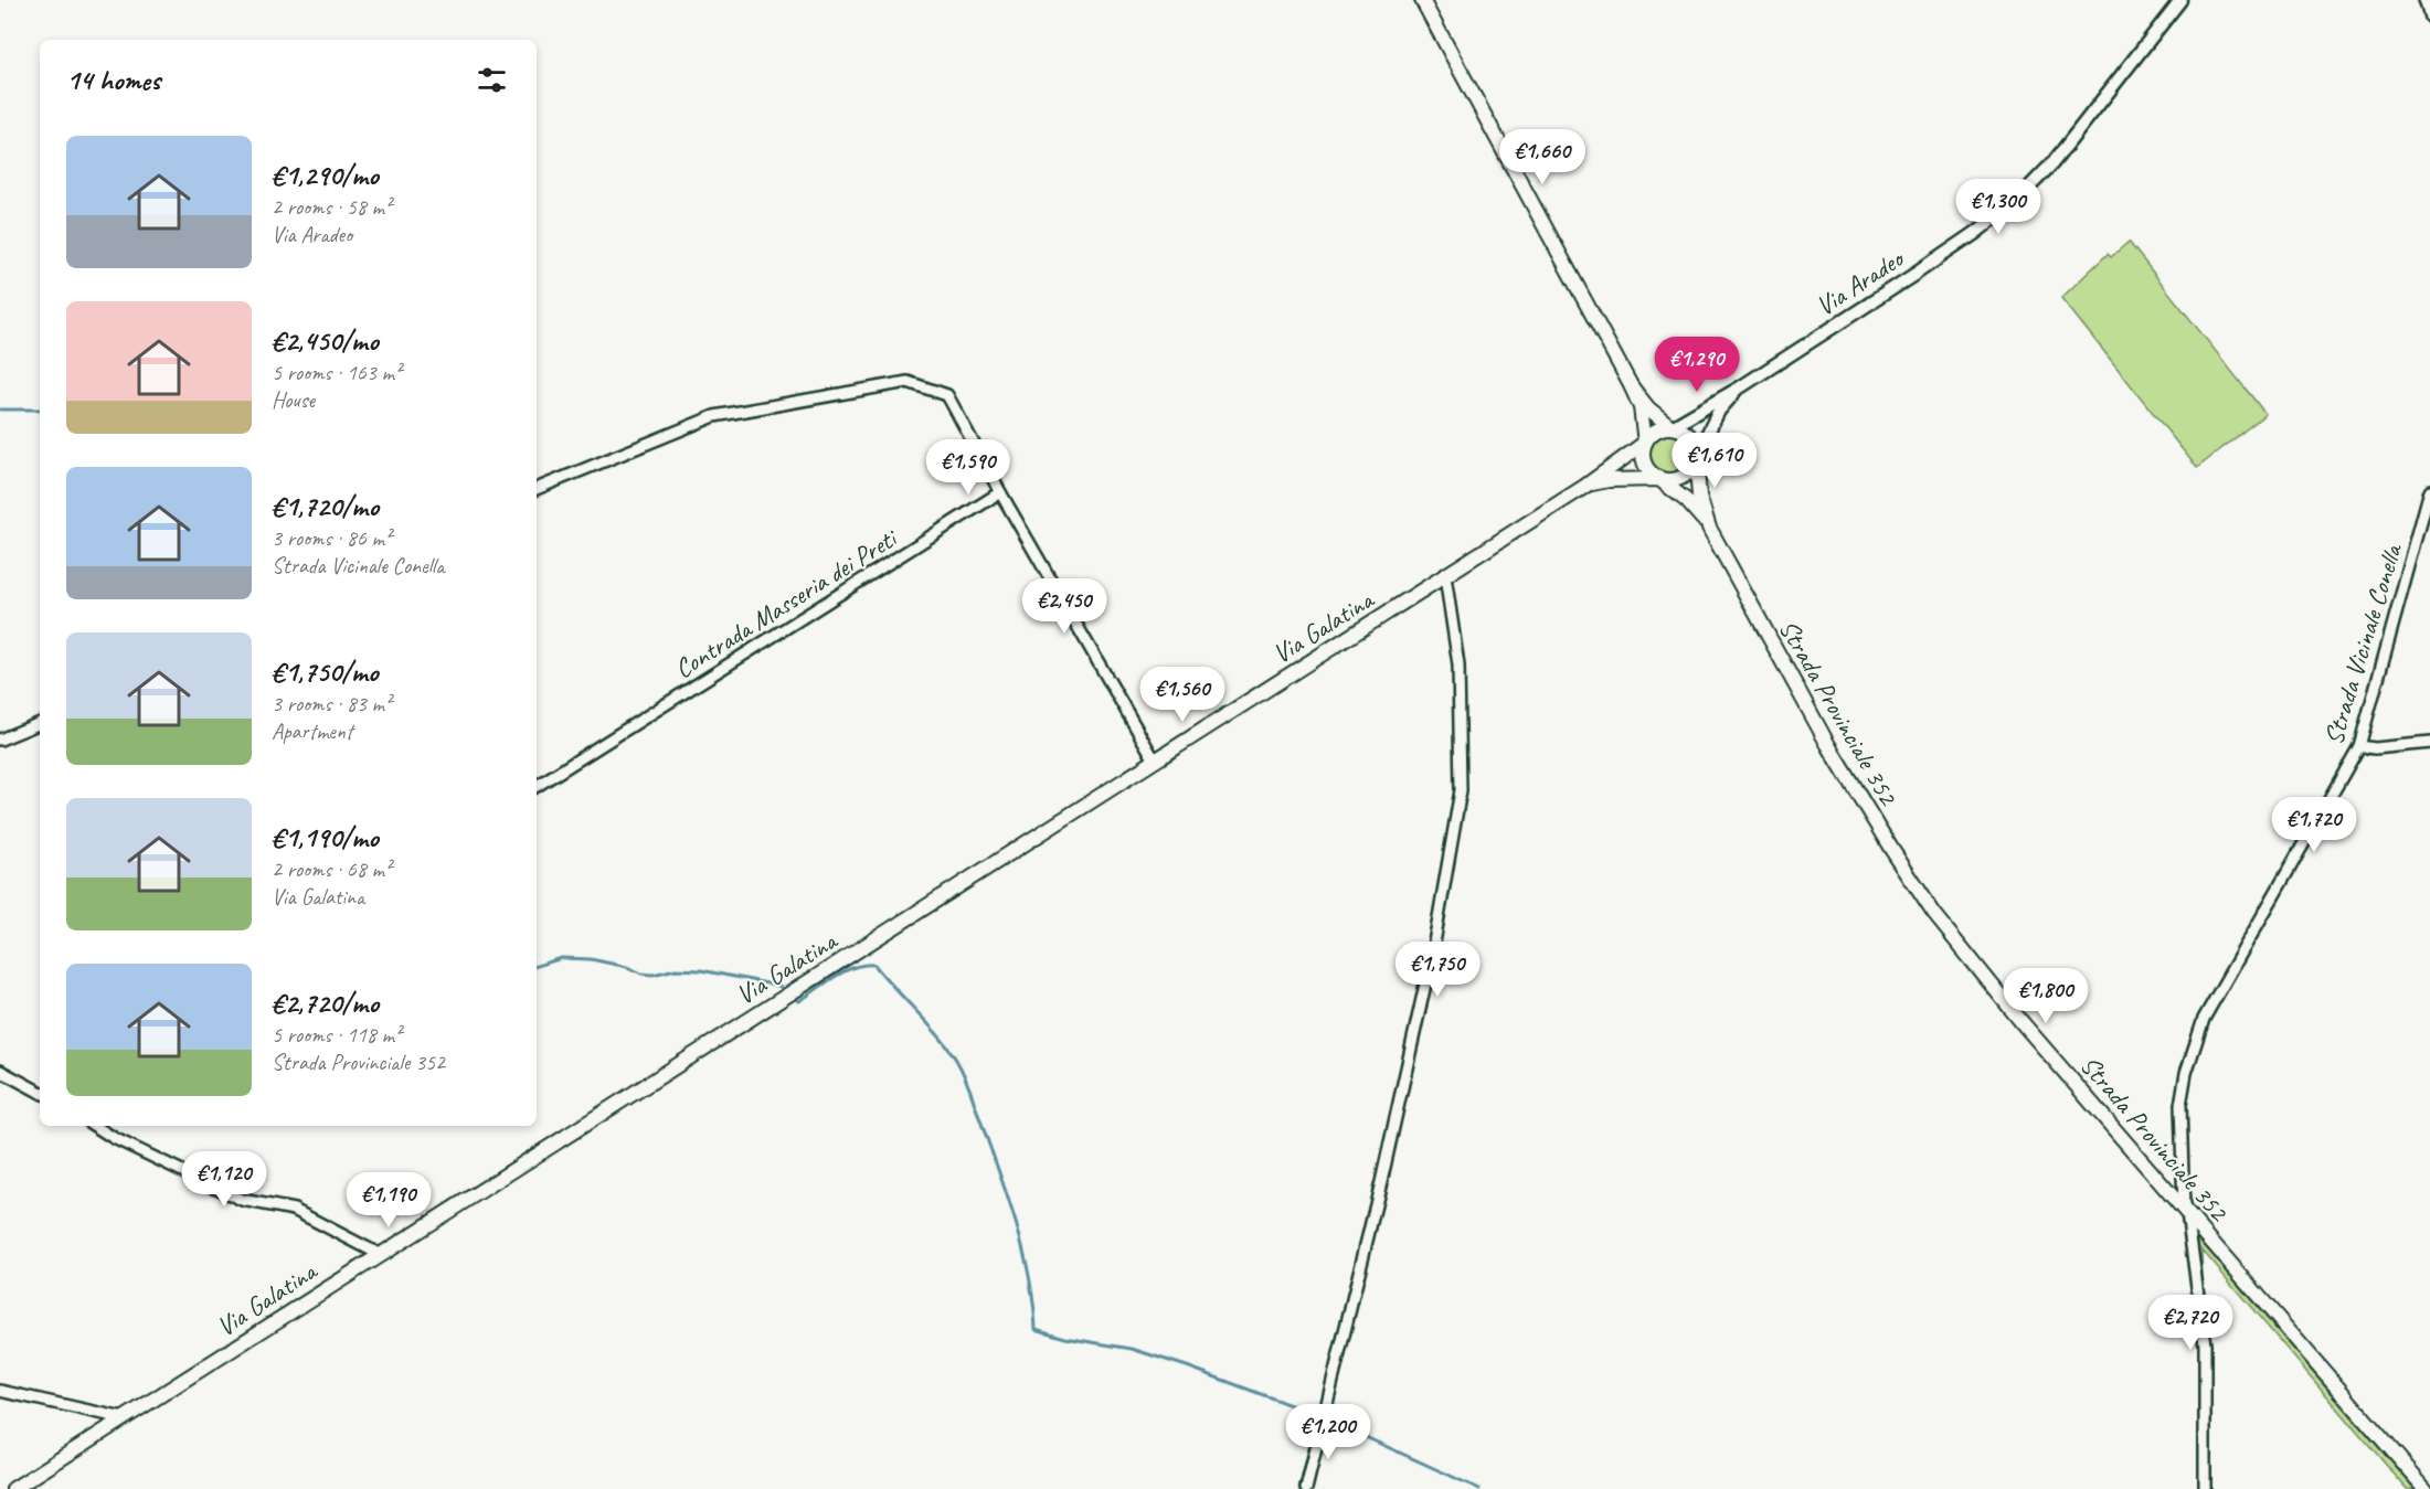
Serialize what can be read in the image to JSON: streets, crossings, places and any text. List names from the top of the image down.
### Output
{
  "streets": {
    "main road": ["Via Galatina", "Strada Provinciale 352"],
    "street": ["Via Aradeo", "Contrada Masseria dei Preti", "Strada Vicinale Conella"]
  },
  "crossings": [
    ["Via Aradeo", "Via Galatina"],
    ["Via Aradeo", "Strada Provinciale 352"],
    ["Via Galatina", "Strada Provinciale 352"],
    ["Strada Vicinale Conella", "Strada Provinciale 352"]
  ],
  "page": {
    "heading": "14 homes",
    "list": [
      {
        "name": "€1,290/mo",
        "note": "2 rooms · 58 m² · Via Aradeo"
      },
      {
        "name": "€2,450/mo",
        "note": "5 rooms · 163 m² · House"
      },
      {
        "name": "€1,720/mo",
        "note": "3 rooms · 86 m² · Strada Vicinale Conella"
      },
      {
        "name": "€1,750/mo",
        "note": "3 rooms · 83 m² · Apartment"
      },
      {
        "name": "€1,190/mo",
        "note": "2 rooms · 68 m² · Via Galatina"
      },
      {
        "name": "€2,720/mo",
        "note": "5 rooms · 118 m² · Strada Provinciale 352"
      }
    ],
    "price": [
      "€1,660",
      "€1,300",
      "€1,290",
      "€1,610",
      "€1,590",
      "€2,450",
      "€1,560",
      "€1,720",
      "€1,750",
      "€1,800",
      "€1,120",
      "€1,190",
      "€2,720",
      "€1,200"
    ]
  }
}
